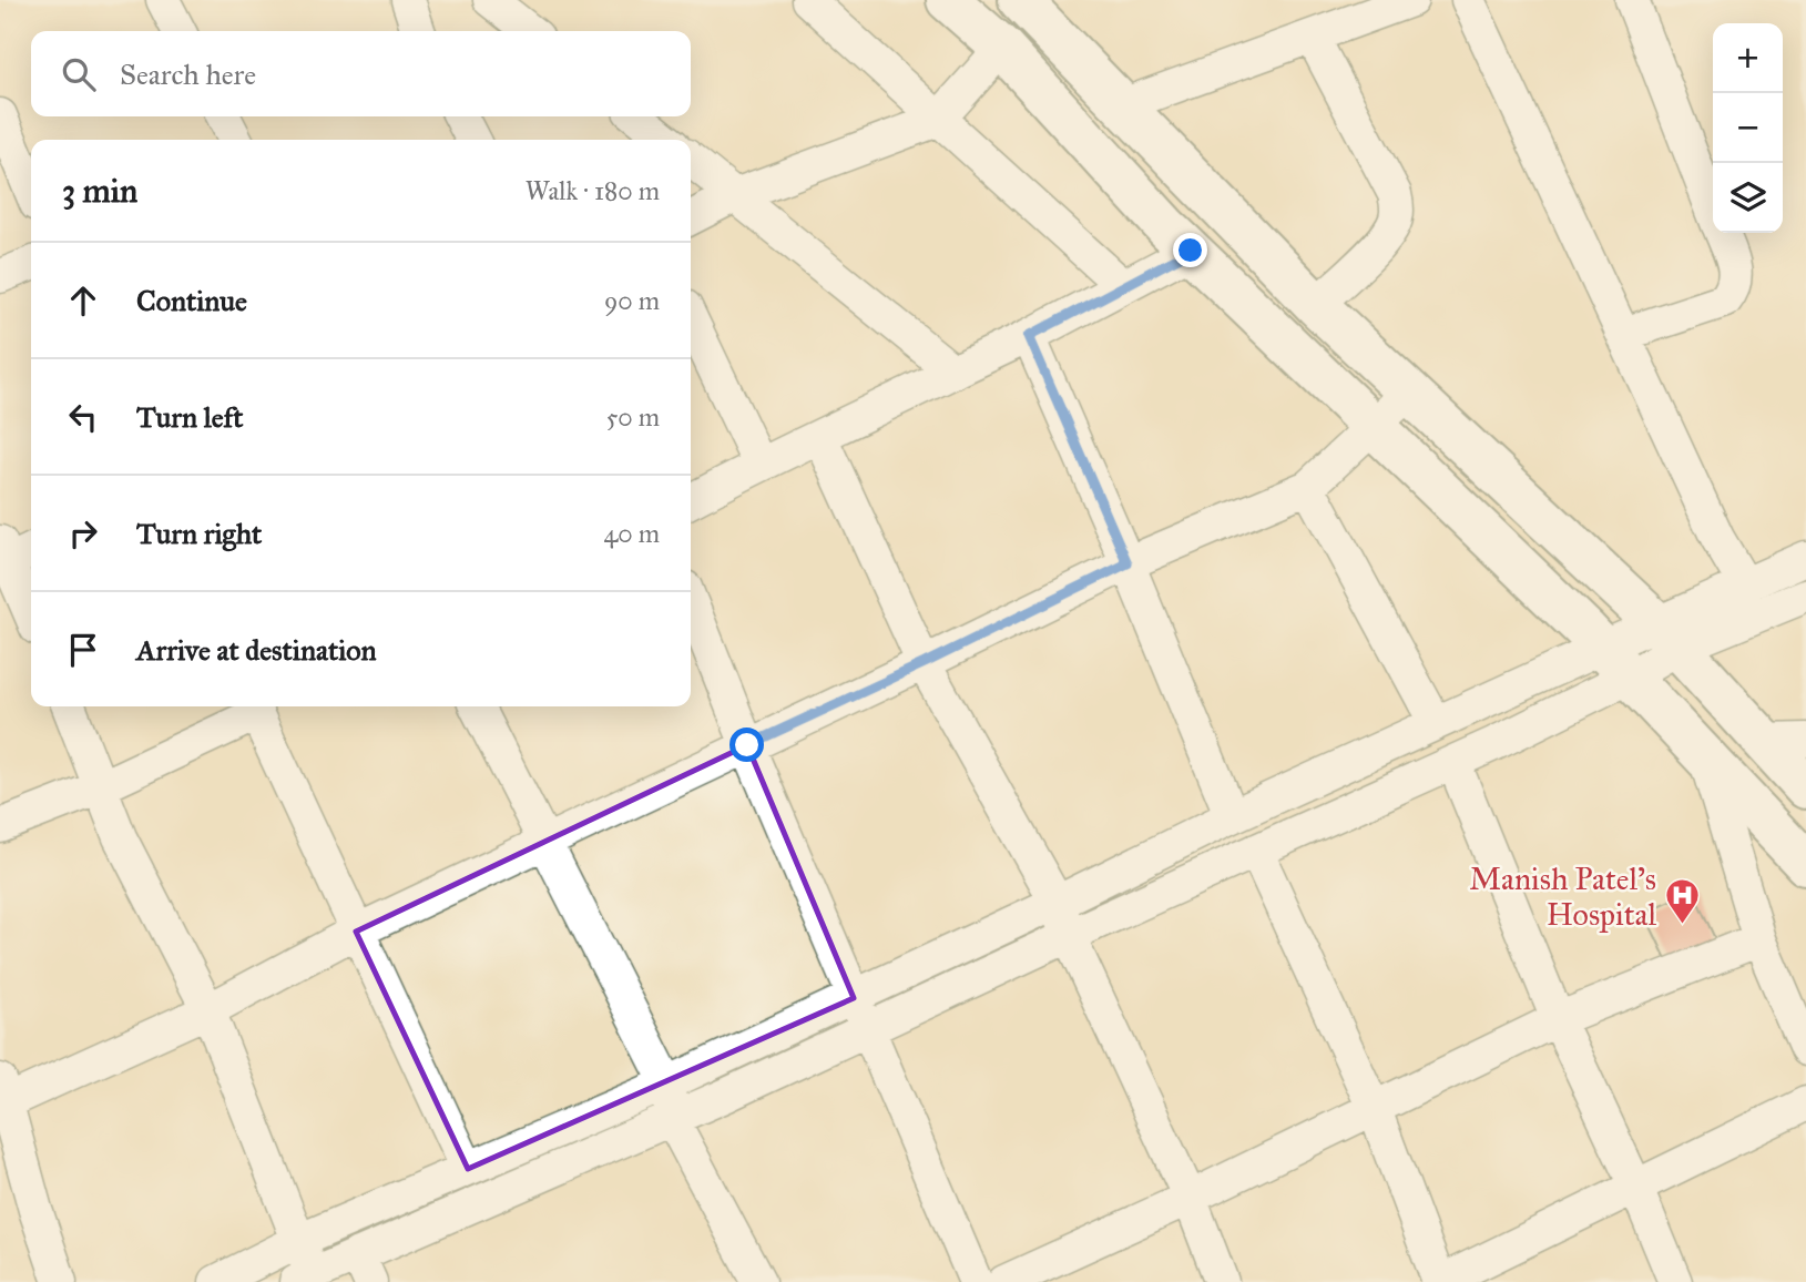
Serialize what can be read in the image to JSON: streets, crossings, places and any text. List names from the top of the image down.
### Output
{
  "places": {
    "hospital": ["Manish Patel's Hospital"]
  },
  "page": {
    "map_buttons": ["+", "−"],
    "search": "Search here",
    "heading": ["3 min", "Walk · 180 m"],
    "list": [
      ["Continue", "90 m"],
      ["Turn left", "50 m"],
      ["Turn right", "40 m"],
      "Arrive at destination"
    ]
  }
}
